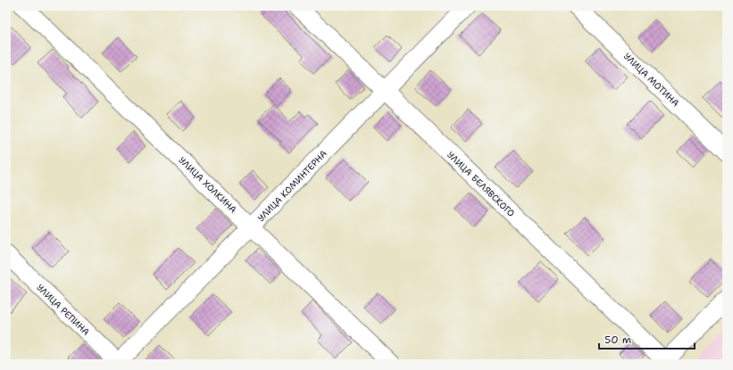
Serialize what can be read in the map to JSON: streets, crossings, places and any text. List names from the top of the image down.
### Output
{
  "streets": {
    "street": [
      "УЛИЦА МОТИНА",
      "УЛИЦА БЕЛЯВСКОГО",
      "УЛИЦА ХОЛКИНА",
      "УЛИЦА КОМИНТЕРНА",
      "УЛИЦА РЕПИНА"
    ]
  },
  "crossings": [
    ["УЛИЦА БЕЛЯВСКОГО", "УЛИЦА КОМИНТЕРНА"],
    ["УЛИЦА ХОЛКИНА", "УЛИЦА КОМИНТЕРНА"],
    ["УЛИЦА КОМИНТЕРНА", "УЛИЦА РЕПИНА"]
  ],
  "scale_bar": "50 m"
}
